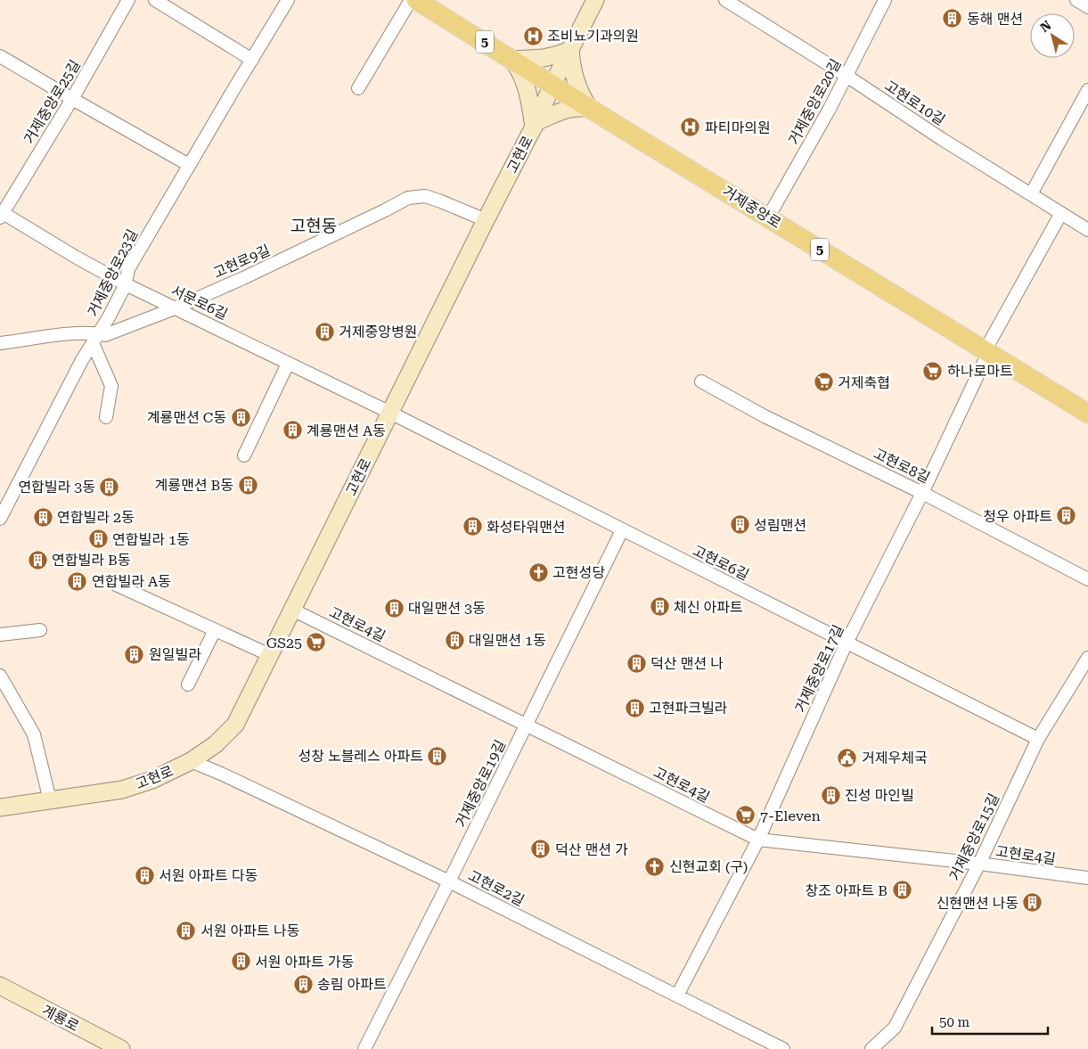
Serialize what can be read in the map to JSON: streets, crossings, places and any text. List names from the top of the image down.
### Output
{
  "streets": {
    "main road": ["5", "거제중앙로"],
    "street": [
      "거제중앙로25길",
      "거제중앙로20길",
      "고현로10길",
      "고현로",
      "고현로9길",
      "거제중앙로23길",
      "서문로6길",
      "고현로8길",
      "고현로6길",
      "고현로4길",
      "거제중앙로17길",
      "거제중앙로19길",
      "거제중앙로15길",
      "고현로2길",
      "계룡로"
    ]
  },
  "crossings": [
    ["거제중앙로25길", "서문로6길"],
    ["거제중앙로20길", "고현로10길"],
    ["거제중앙로20길", "거제중앙로"],
    ["고현로10길", "거제중앙로17길"],
    ["고현로", "거제중앙로"],
    ["고현로", "고현로9길"],
    ["고현로", "서문로6길"],
    ["고현로", "고현로6길"],
    ["고현로", "고현로4길"],
    ["고현로", "고현로2길"],
    ["거제중앙로", "거제중앙로17길"],
    ["고현로9길", "거제중앙로23길"],
    ["고현로9길", "서문로6길"],
    ["거제중앙로23길", "서문로6길"],
    ["서문로6길", "고현로6길"],
    ["고현로8길", "거제중앙로17길"],
    ["고현로6길", "거제중앙로17길"],
    ["고현로6길", "거제중앙로19길"],
    ["고현로6길", "거제중앙로15길"],
    ["고현로4길", "거제중앙로17길"],
    ["고현로4길", "거제중앙로19길"],
    ["고현로4길", "거제중앙로15길"],
    ["거제중앙로17길", "고현로2길"],
    ["거제중앙로19길", "고현로2길"]
  ],
  "districts": ["고현동"],
  "places": {
    "building": [
      "동해 맨션",
      "거제중앙병원",
      "계룡맨션 C동",
      "계룡맨션 A동",
      "계룡맨션 B동",
      "연합빌라 3동",
      "청우 아파트",
      "연합빌라 2동",
      "성림맨션",
      "화성타워맨션",
      "연합빌라 1동",
      "연합빌라 B동",
      "연합빌라 A동",
      "체신 아파트",
      "대일맨션 3동",
      "대일맨션 1동",
      "원일빌라",
      "덕산 맨션 나",
      "고현파크빌라",
      "성창 노블레스 아파트",
      "진성 마인빌",
      "덕산 맨션 가",
      "서원 아파트 다동",
      "창조 아파트 B",
      "신현맨션 나동",
      "서원 아파트 나동",
      "서원 아파트 가동",
      "송림 아파트"
    ],
    "hospital": ["조비뇨기과의원", "파티마의원"],
    "supermarket": [
      "하나로마트",
      "거제축협",
      "GS25",
      "7-Eleven"
    ],
    "church": ["고현성당", "신현교회 (구)"],
    "public building": ["거제우체국"]
  },
  "scale_bar": "50 m",
  "north": "top left"
}
